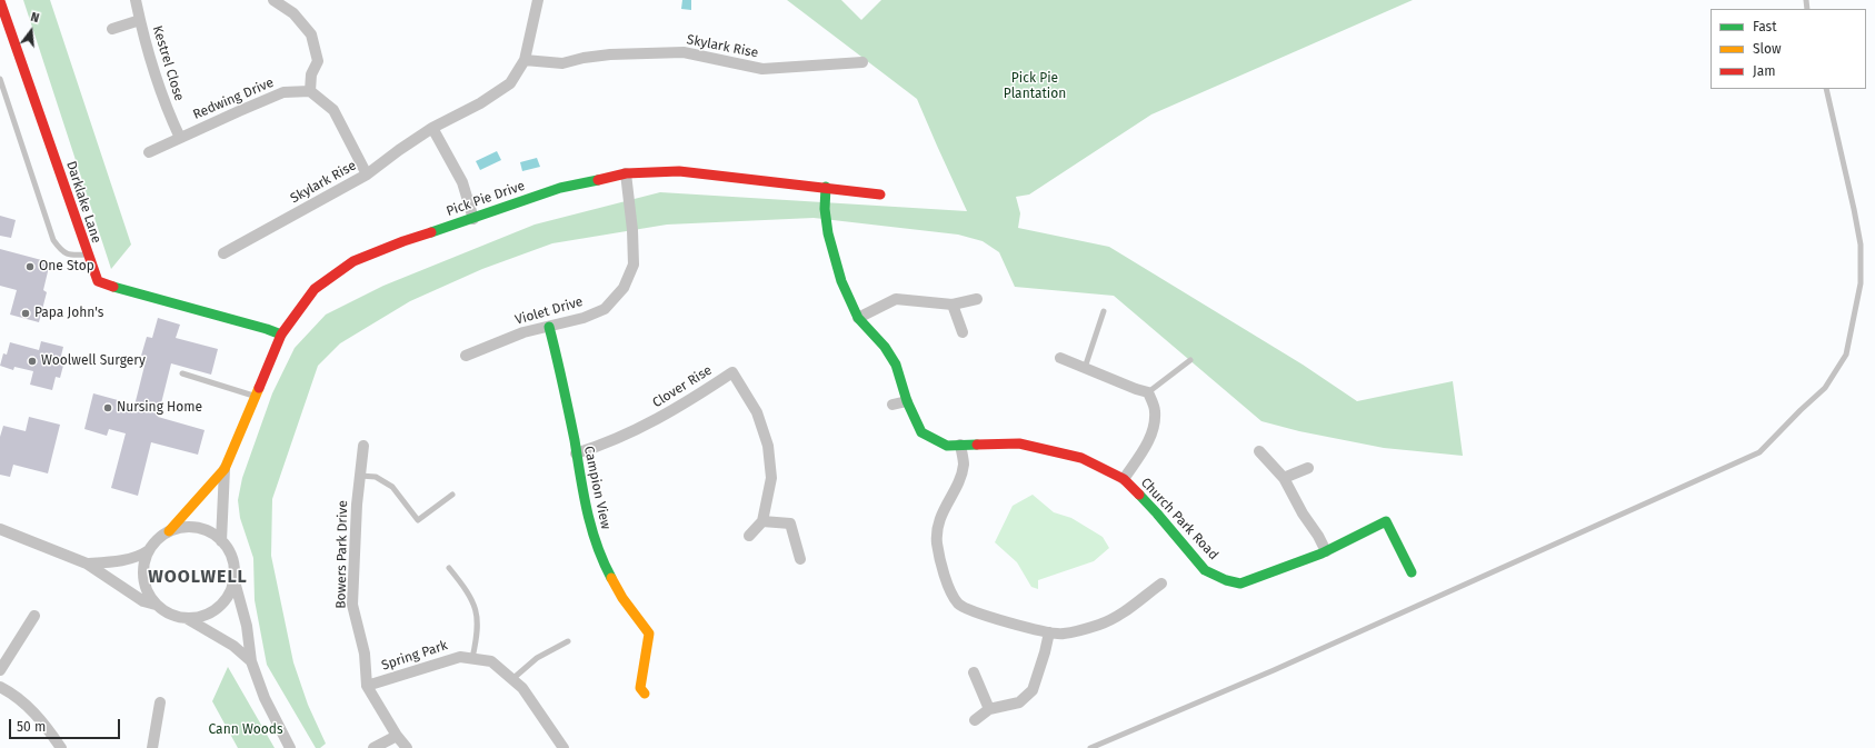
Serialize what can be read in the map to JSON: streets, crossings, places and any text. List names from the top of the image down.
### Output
{
  "streets": {
    "street": [
      "Skylark Rise",
      "Kestrel Close",
      "Redwing Drive",
      "Pick Pie Drive",
      "Darklake Lane",
      "Violet Drive",
      "Clover Rise",
      "Campion View",
      "Church Park Road",
      "Bowers Park Drive",
      "Spring Park"
    ]
  },
  "crossings": [
    ["Kestrel Close", "Redwing Drive"],
    ["Pick Pie Drive", "Darklake Lane"],
    ["Pick Pie Drive", "Violet Drive"],
    ["Pick Pie Drive", "Church Park Road"],
    ["Violet Drive", "Campion View"],
    ["Clover Rise", "Campion View"],
    ["Bowers Park Drive", "Spring Park"]
  ],
  "districts": ["WOOLWELL"],
  "parks": ["Pick Pie Plantation", "Cann Woods"],
  "places": [
    "One Stop",
    "Papa John's",
    "Woolwell Surgery",
    "Nursing Home"
  ],
  "legend": ["Fast", "Slow", "Jam"],
  "scale_bar": "50 m",
  "north": "top"
}
